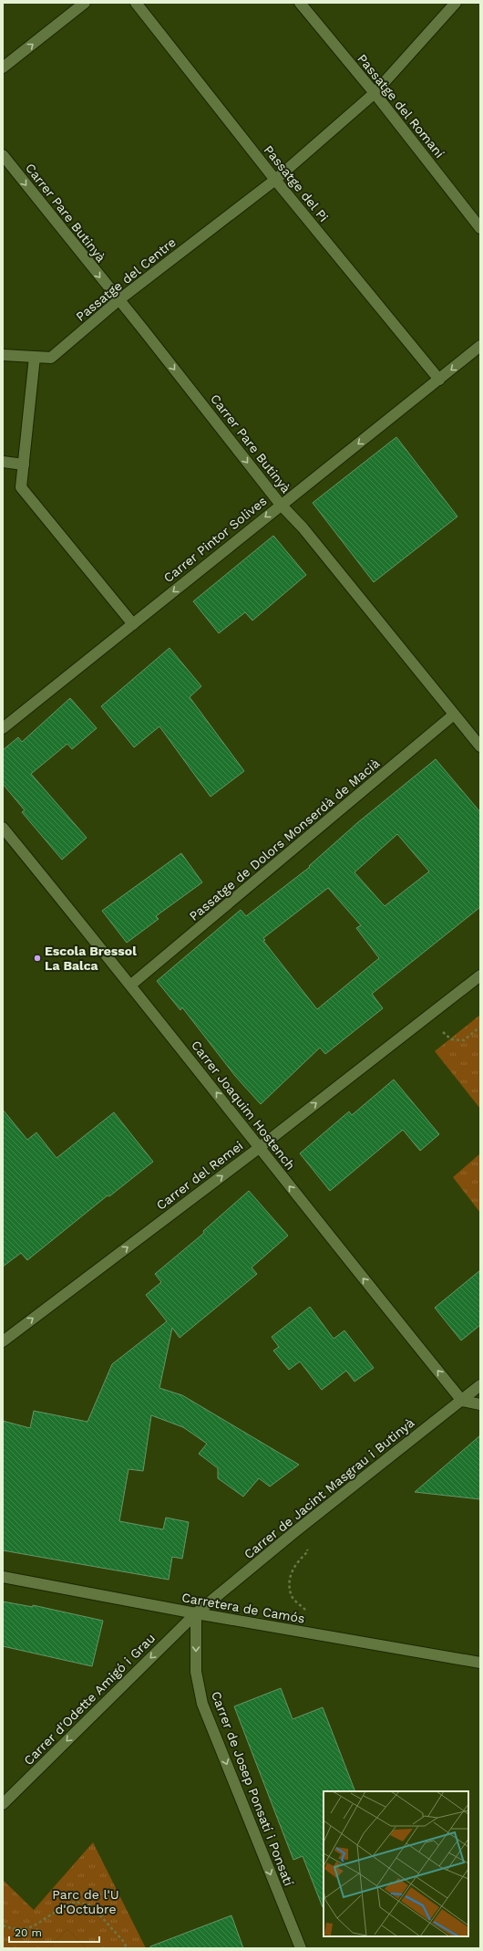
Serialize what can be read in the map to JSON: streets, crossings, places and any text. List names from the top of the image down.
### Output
{
  "streets": {
    "street": [
      "Passatge del Romaní",
      "Passatge del Pi",
      "Carrer Pare Butinyà",
      "Passatge del Centre",
      "Carrer Pintor Solives",
      "Passatge de Dolors Monserdà de Macià",
      "Carrer Joaquim Hostench",
      "Carrer del Remei",
      "Carrer de Jacint Masgrau i Butinyà",
      "Carretera de Camós",
      "Carrer d'Odette Amigó i Grau",
      "Carrer de Josep Ponsatí i Ponsatí"
    ]
  },
  "crossings": [
    ["Passatge del Romaní", "Passatge del Centre"],
    ["Passatge del Pi", "Passatge del Centre"],
    ["Passatge del Pi", "Carrer Pintor Solives"],
    ["Carrer Pare Butinyà", "Passatge del Centre"],
    ["Carrer Pare Butinyà", "Carrer Pintor Solives"],
    ["Carrer Pare Butinyà", "Passatge de Dolors Monserdà de Macià"],
    ["Passatge de Dolors Monserdà de Macià", "Carrer Joaquim Hostench"],
    ["Carrer Joaquim Hostench", "Carrer del Remei"],
    ["Carrer Joaquim Hostench", "Carrer de Jacint Masgrau i Butinyà"],
    ["Carrer de Jacint Masgrau i Butinyà", "Carretera de Camós"],
    ["Carrer de Jacint Masgrau i Butinyà", "Carrer d'Odette Amigó i Grau"],
    ["Carrer de Jacint Masgrau i Butinyà", "Carrer de Josep Ponsatí i Ponsatí"],
    ["Carretera de Camós", "Carrer d'Odette Amigó i Grau"],
    ["Carretera de Camós", "Carrer de Josep Ponsatí i Ponsatí"],
    ["Carrer d'Odette Amigó i Grau", "Carrer de Josep Ponsatí i Ponsatí"]
  ],
  "one_way": [
    "Carrer Pare Butinyà",
    "Carrer Pintor Solives",
    "Carrer Joaquim Hostench",
    "Carrer del Remei",
    "Carrer d'Odette Amigó i Grau",
    "Carrer de Josep Ponsatí i Ponsatí"
  ],
  "parks": ["Parc de l'U d'Octubre"],
  "places": ["Escola Bressol La Balca"],
  "scale_bar": "20 m"
}
